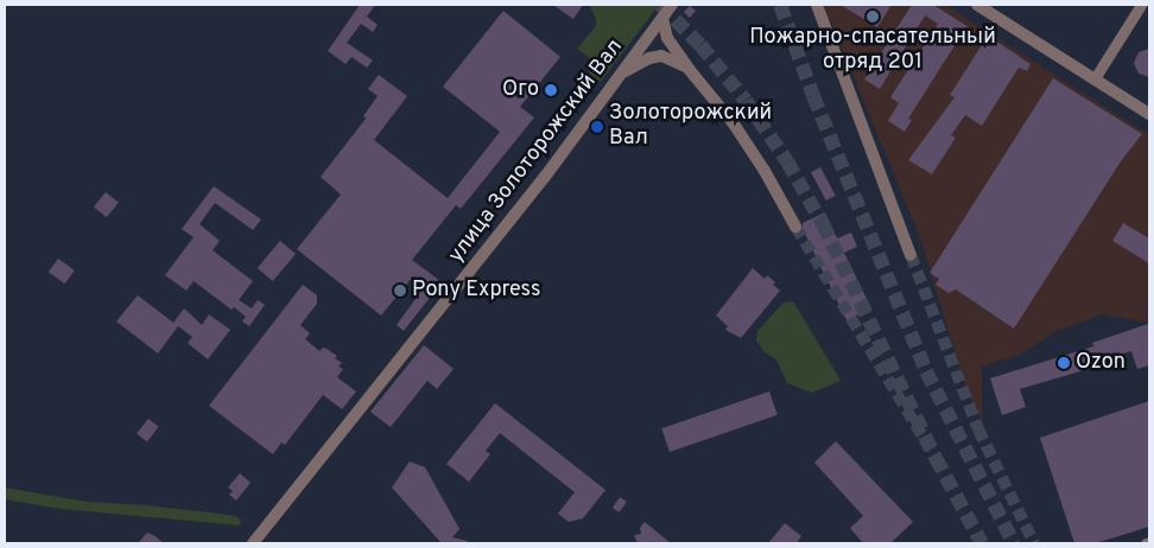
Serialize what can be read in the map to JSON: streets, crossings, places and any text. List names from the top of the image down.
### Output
{
  "streets": {
    "street": ["улица Золоторожский Вал"]
  },
  "places": [
    "Пожарно-спасательный отряд 201",
    "Ого",
    "Золоторожский Вал",
    "Pony Express",
    "Ozon"
  ]
}
